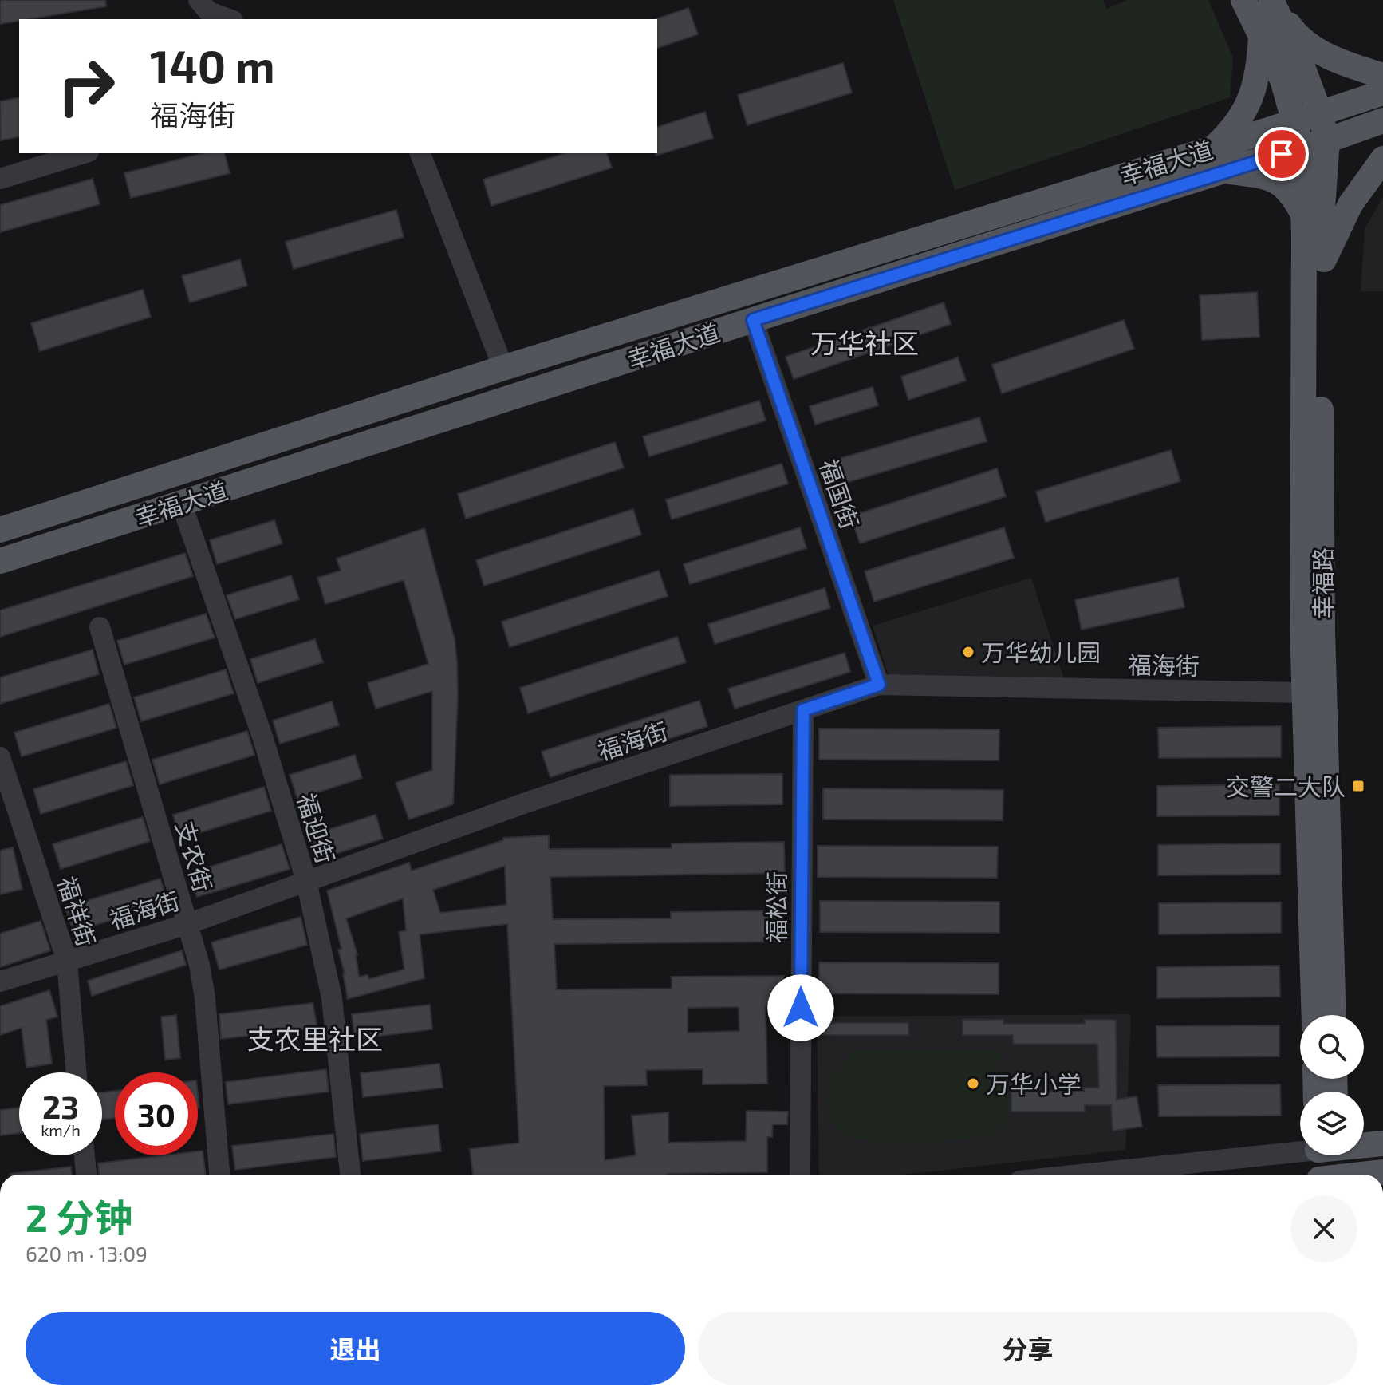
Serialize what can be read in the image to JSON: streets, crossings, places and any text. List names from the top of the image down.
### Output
{
  "streets": {
    "main road": ["幸福大道", "幸福路"],
    "street": [
      "福国街",
      "福海街",
      "福迎街",
      "支农街",
      "福松街",
      "福祥街"
    ]
  },
  "crossings": [
    ["幸福大道", "福国街"],
    ["幸福大道", "幸福路"],
    ["幸福大道", "福迎街"],
    ["福国街", "福海街"],
    ["幸福路", "福海街"],
    ["福海街", "福迎街"],
    ["福海街", "支农街"],
    ["福海街", "福松街"],
    ["福海街", "福祥街"]
  ],
  "districts": ["万华社区", "支农里社区"],
  "places": {
    "other": ["万华幼儿园", "万华小学"],
    "transit": ["交警二大队"]
  },
  "page": {
    "turn": ["140 m", "福海街"],
    "speed": "23 km/h",
    "limit": "30",
    "heading": ["2 分钟", "620 m · 13:09"],
    "buttons": ["退出", "分享"]
  }
}
